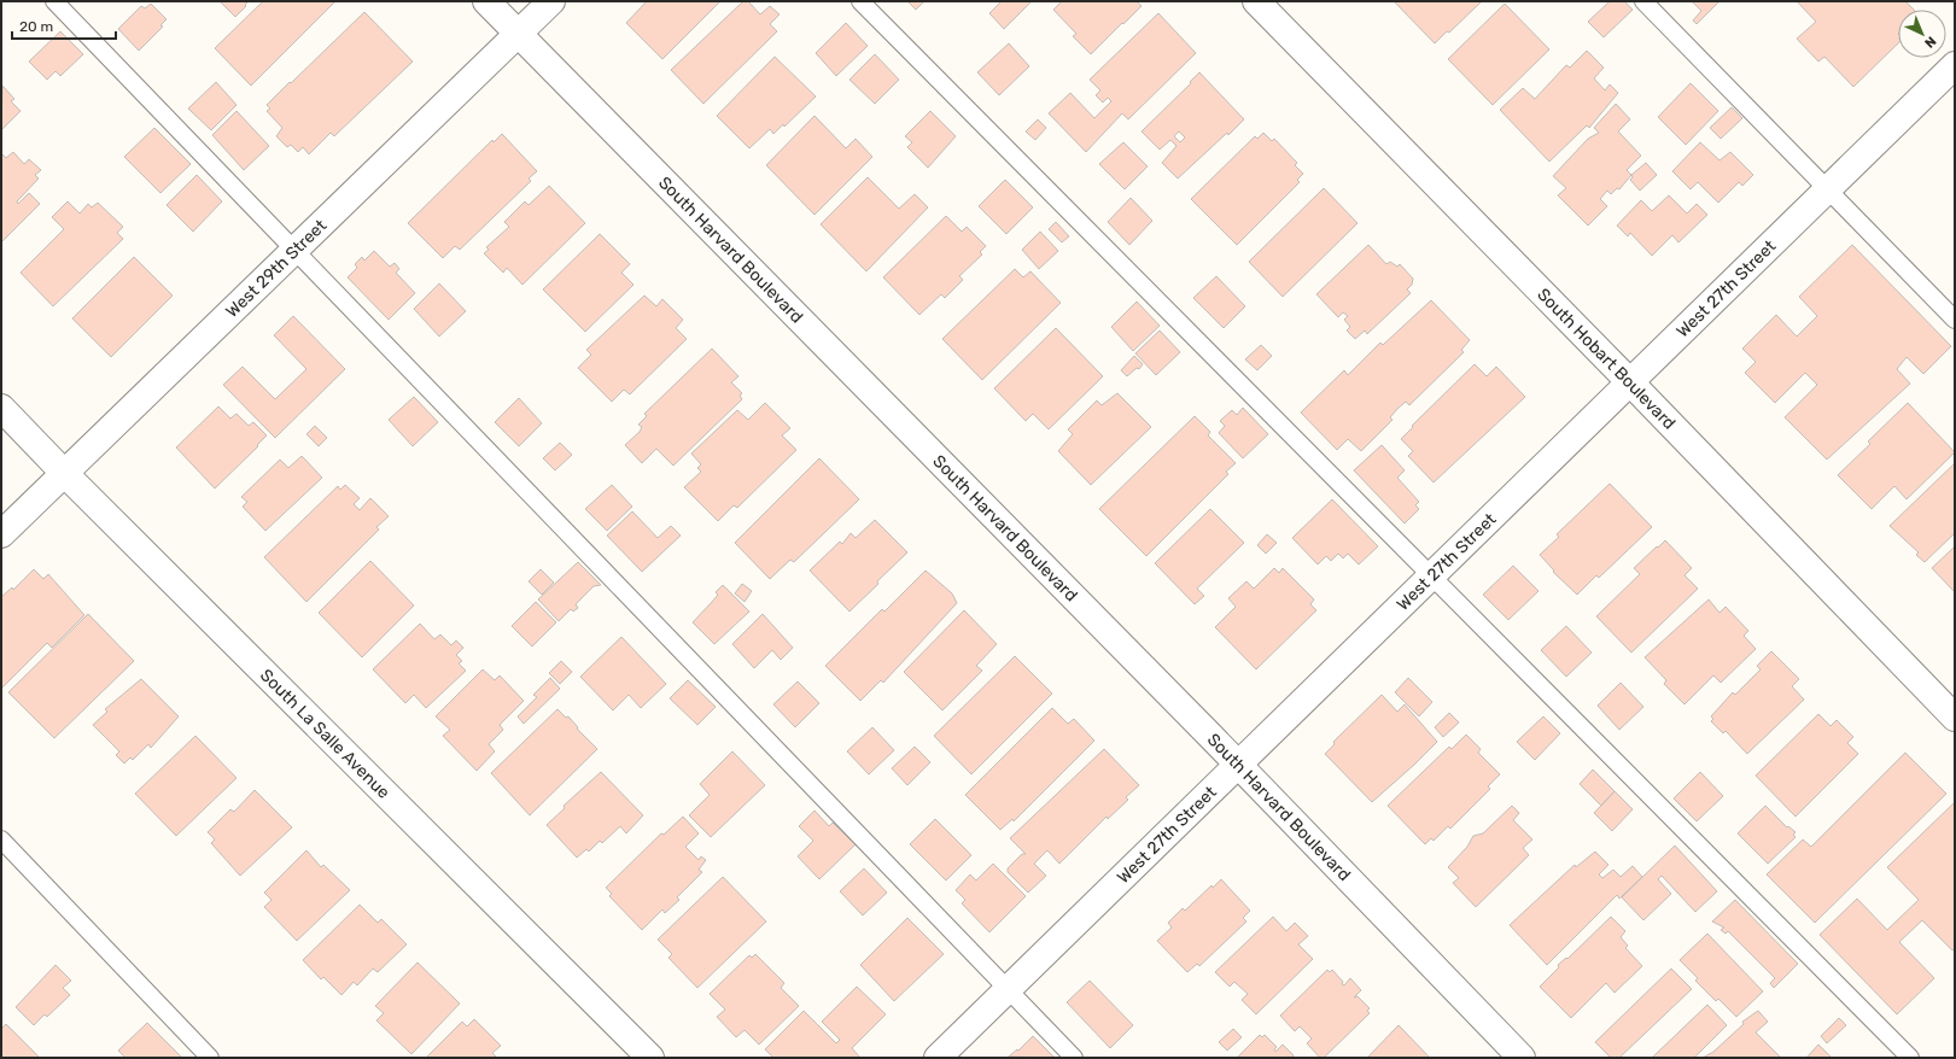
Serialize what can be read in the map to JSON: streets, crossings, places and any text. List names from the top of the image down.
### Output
{
  "streets": {
    "street": [
      "South Harvard Boulevard",
      "West 29th Street",
      "West 27th Street",
      "South Hobart Boulevard",
      "South La Salle Avenue"
    ]
  },
  "crossings": [
    ["South Harvard Boulevard", "West 29th Street"],
    ["South Harvard Boulevard", "West 27th Street"],
    ["West 29th Street", "South La Salle Avenue"],
    ["West 27th Street", "South Hobart Boulevard"]
  ],
  "scale_bar": "20 m",
  "north": "bottom right"
}
